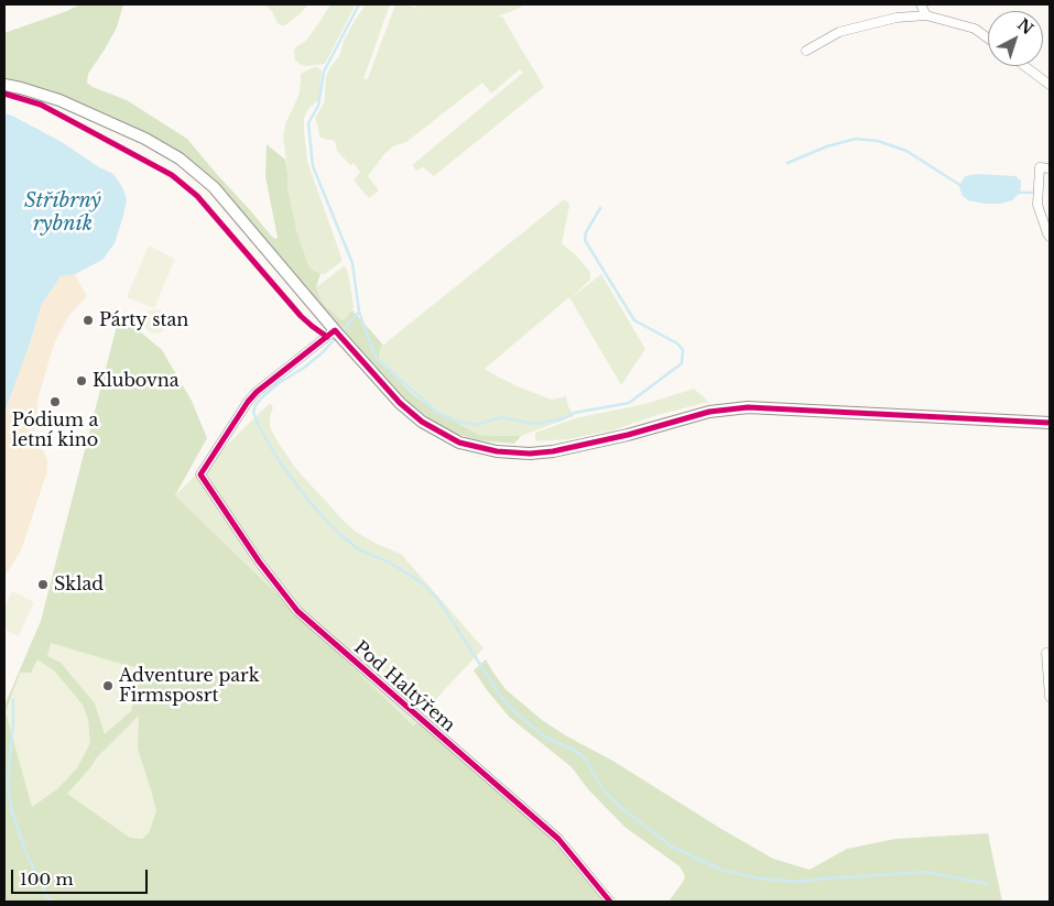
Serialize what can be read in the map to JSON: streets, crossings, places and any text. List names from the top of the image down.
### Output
{
  "streets": {
    "street": ["Pod Haltýřem"]
  },
  "water": ["Stříbrný rybník"],
  "places": [
    "Párty stan",
    "Klubovna",
    "Pódium a letní kino",
    "Sklad",
    "Adventure park Firmsposrt"
  ],
  "scale_bar": "100 m",
  "north": "top right"
}
